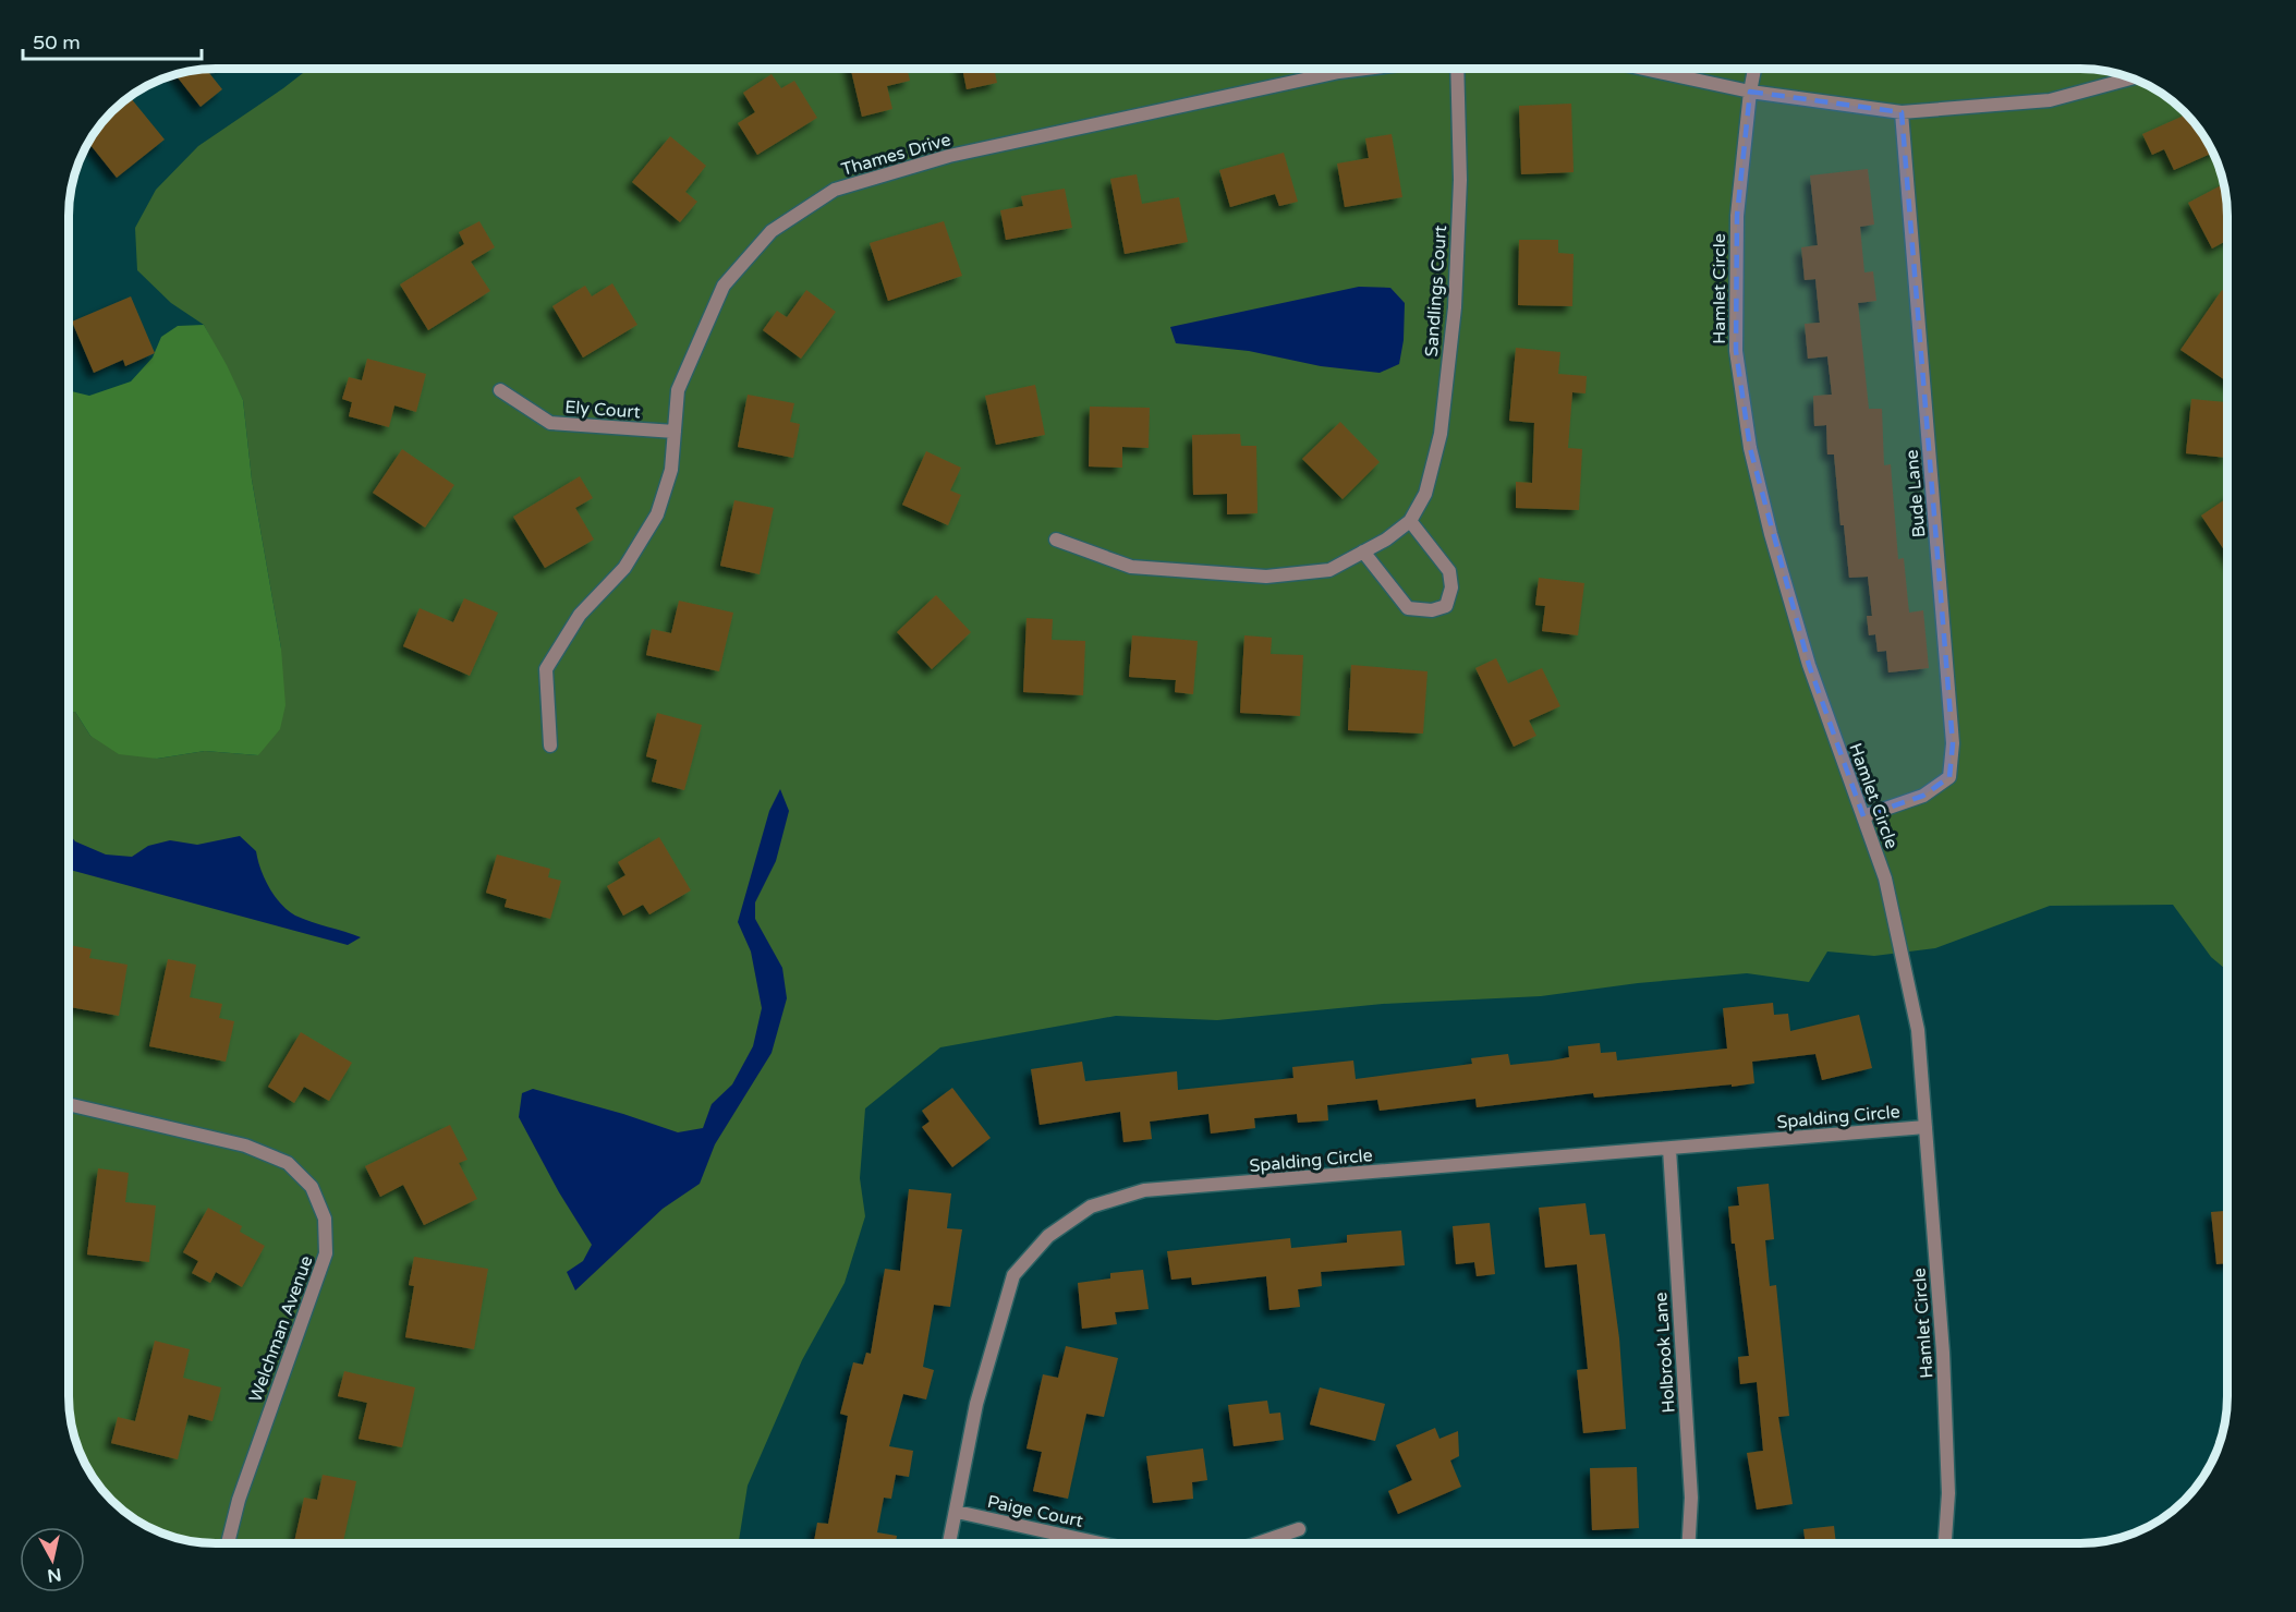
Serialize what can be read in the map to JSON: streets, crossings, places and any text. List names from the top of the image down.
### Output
{
  "streets": {
    "street": [
      "Thames Drive",
      "Hamlet Circle",
      "Sandlings Court",
      "Ely Court",
      "Bude Lane",
      "Spalding Circle",
      "Welchman Avenue",
      "Holbrook Lane",
      "Paige Court"
    ]
  },
  "crossings": [
    ["Thames Drive", "Hamlet Circle"],
    ["Thames Drive", "Ely Court"],
    ["Thames Drive", "Bude Lane"],
    ["Hamlet Circle", "Bude Lane"],
    ["Hamlet Circle", "Spalding Circle"],
    ["Spalding Circle", "Holbrook Lane"],
    ["Spalding Circle", "Paige Court"]
  ],
  "scale_bar": "50 m",
  "north": "bottom"
}
